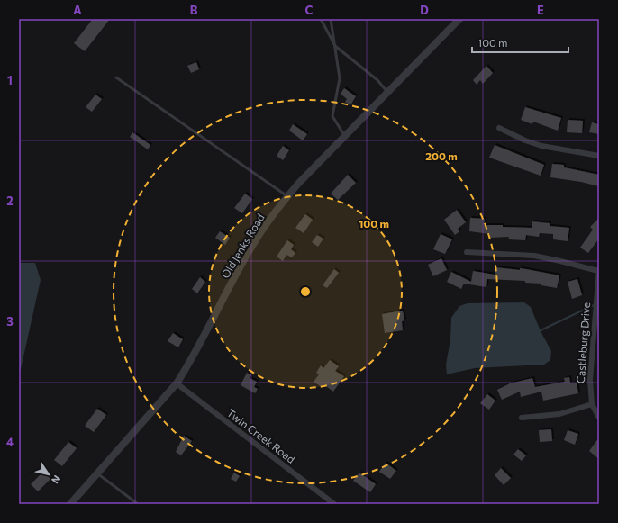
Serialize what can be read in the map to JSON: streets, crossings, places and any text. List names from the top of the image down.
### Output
{
  "streets": {
    "street": ["Old Jenks Road", "Castleburg Drive", "Twin Creek Road"]
  },
  "crossings": [
    ["Old Jenks Road", "Twin Creek Road"]
  ],
  "scale_bar": "100 m",
  "north": "bottom right",
  "grid": {
    "columns": [
      "A",
      "B",
      "C",
      "D",
      "E"
    ],
    "rows": [
      "1",
      "2",
      "3",
      "4"
    ]
  },
  "rings": ["200 m", "100 m"]
}
